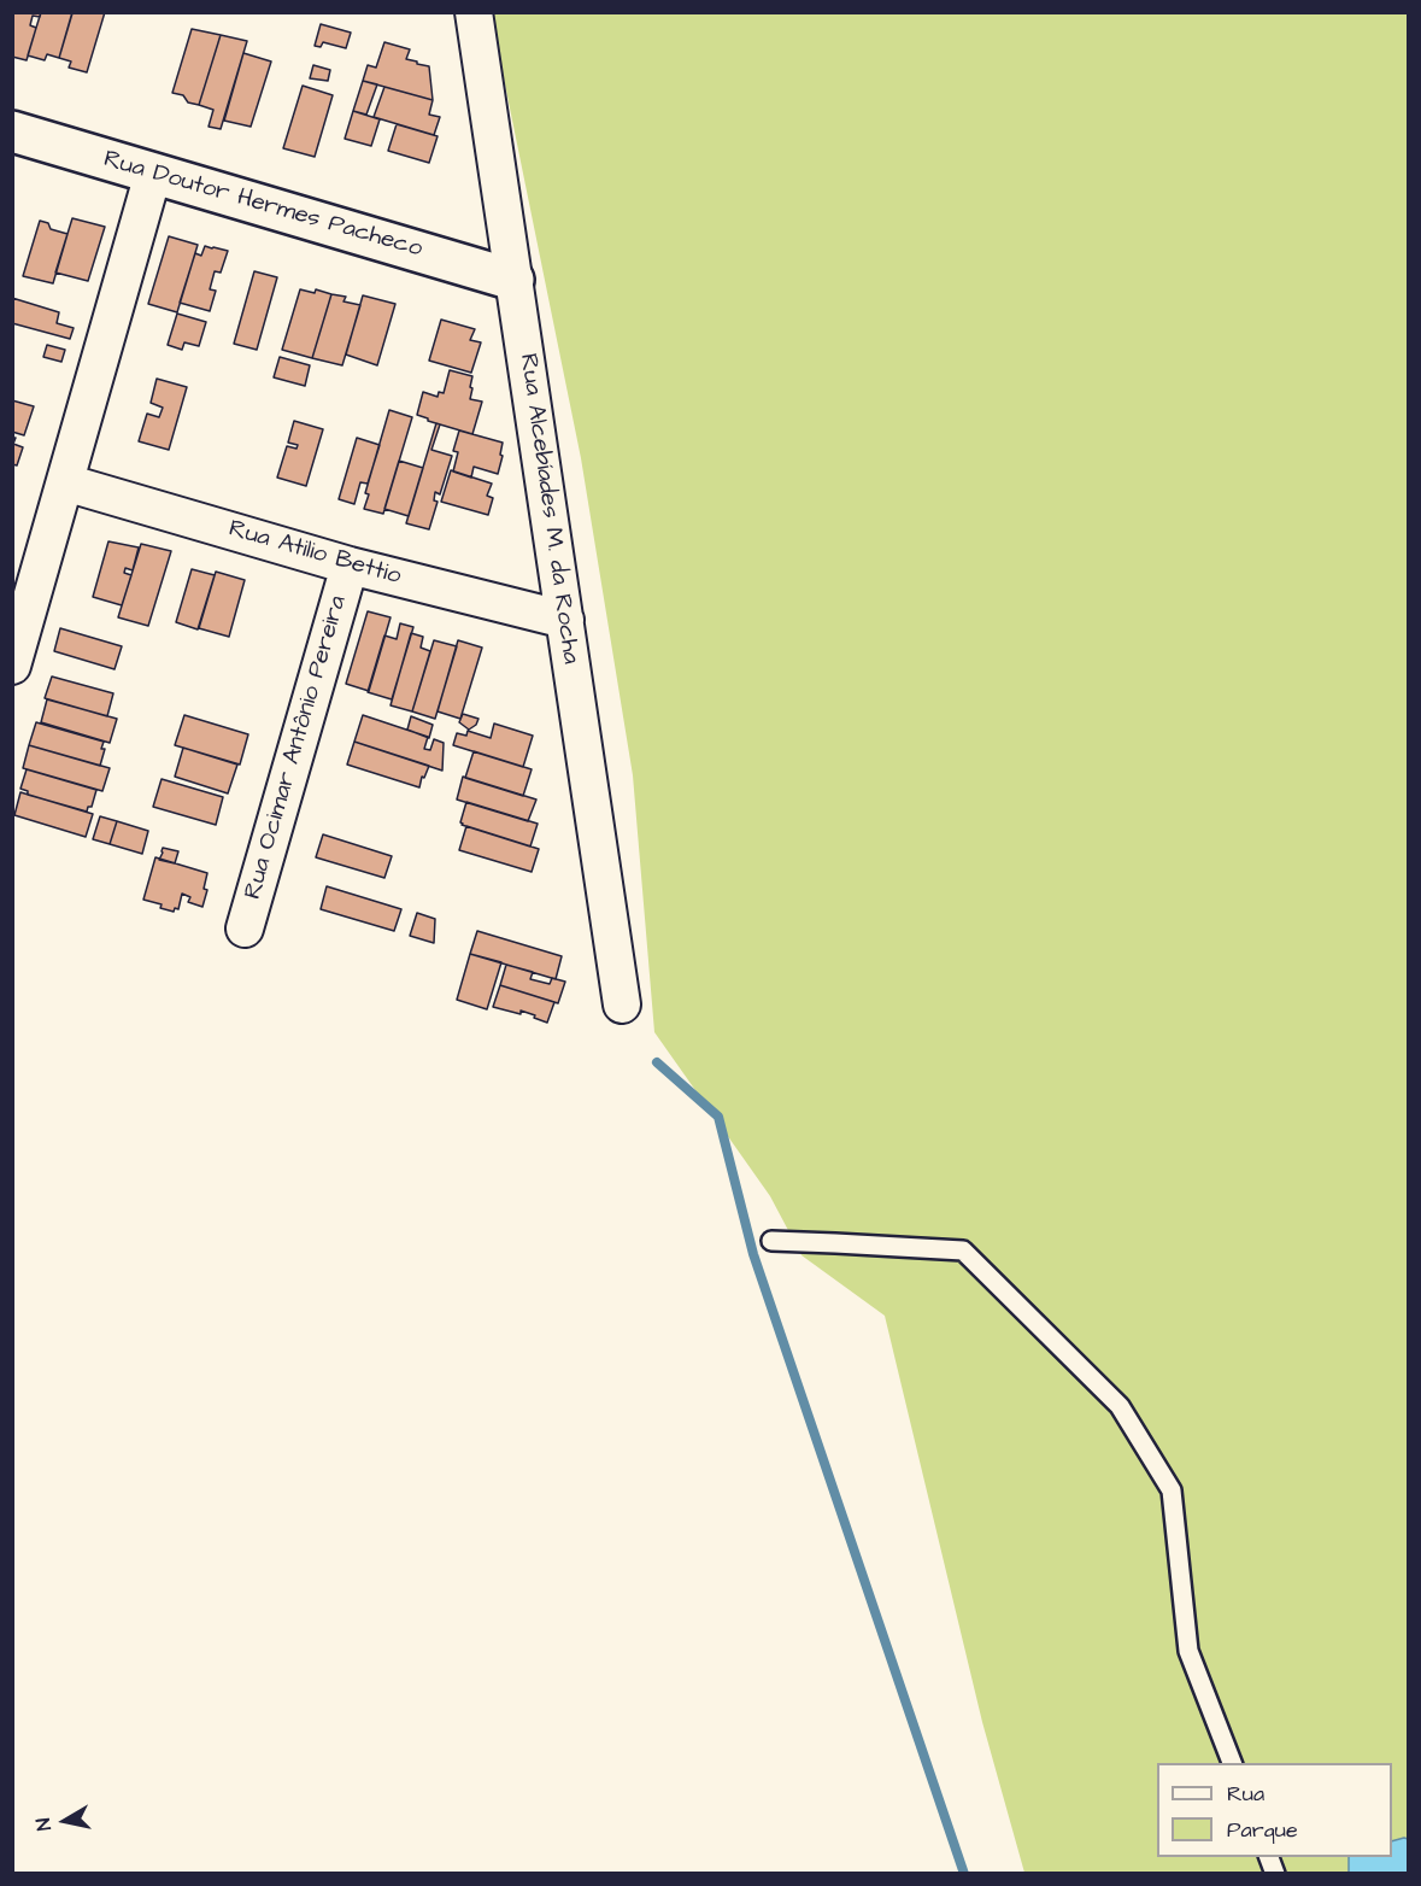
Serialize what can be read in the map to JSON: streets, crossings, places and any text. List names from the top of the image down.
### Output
{
  "streets": {
    "street": [
      "Rua Doutor Hermes Pacheco",
      "Rua Alcebíades M. da Rocha",
      "Rua Atilio Bettio",
      "Rua Ocimar Antônio Pereira"
    ]
  },
  "crossings": [
    ["Rua Doutor Hermes Pacheco", "Rua Alcebíades M. da Rocha"],
    ["Rua Alcebíades M. da Rocha", "Rua Atilio Bettio"],
    ["Rua Atilio Bettio", "Rua Ocimar Antônio Pereira"]
  ],
  "legend": ["Rua", "Parque"],
  "north": "left"
}
